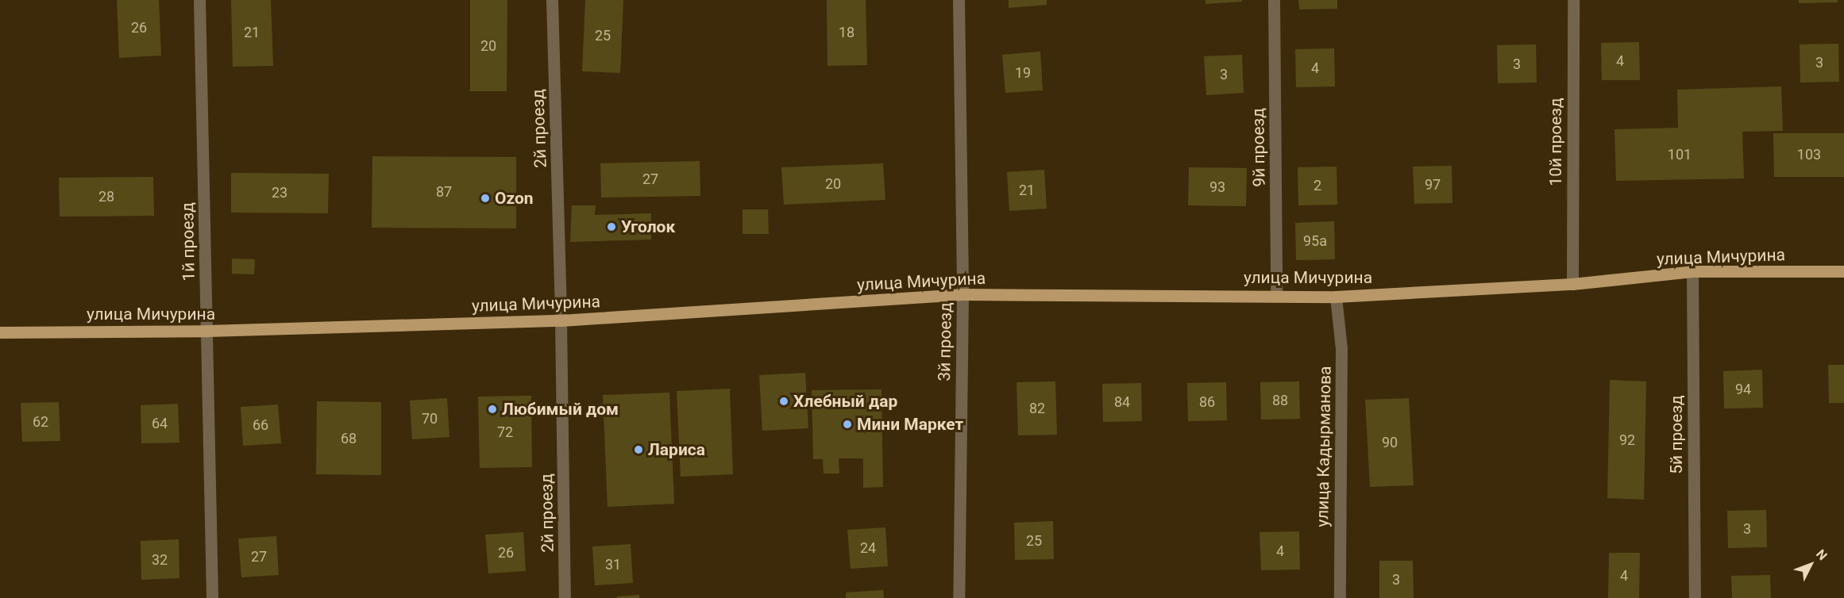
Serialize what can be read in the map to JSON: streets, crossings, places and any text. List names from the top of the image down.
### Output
{
  "streets": {
    "main road": ["улица Мичурина"],
    "street": [
      "2й проезд",
      "10й проезд",
      "9й проезд",
      "1й проезд",
      "3й проезд",
      "5й проезд",
      "улица Кадырманова"
    ]
  },
  "crossings": [
    ["2й проезд", "улица Мичурина"],
    ["10й проезд", "улица Мичурина"],
    ["9й проезд", "улица Мичурина"],
    ["1й проезд", "улица Мичурина"],
    ["улица Мичурина", "3й проезд"],
    ["улица Мичурина", "5й проезд"],
    ["улица Мичурина", "улица Кадырманова"]
  ],
  "places": [
    "Ozon",
    "Уголок",
    "Хлебный дар",
    "Любимый дом",
    "Мини Маркет",
    "Лариса"
  ],
  "house_numbers": [
    "26",
    "21",
    "18",
    "25",
    "20",
    "4",
    "3",
    "3",
    "4",
    "19",
    "3",
    "101",
    "103",
    "27",
    "20",
    "97",
    "2",
    "93",
    "21",
    "87",
    "23",
    "28",
    "95а",
    "94",
    "88",
    "84",
    "86",
    "82",
    "70",
    "62",
    "64",
    "66",
    "72",
    "68",
    "92",
    "90",
    "3",
    "25",
    "24",
    "4",
    "26",
    "27",
    "32",
    "31",
    "4",
    "3"
  ],
  "north": "top right"
}
